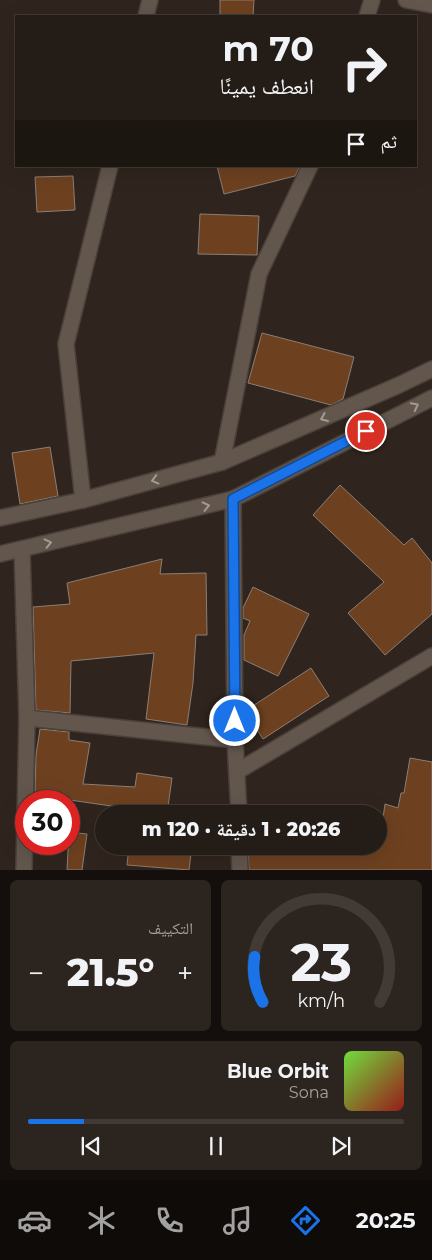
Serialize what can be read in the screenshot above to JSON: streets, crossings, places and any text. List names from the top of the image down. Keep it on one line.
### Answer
{"page":{"turn":["70 m","انعطف يمينًا"],"then":"ثم","limit":"30","trip":"20:26 · 1 دقيقة · 120 m","tile":"التكييف","heat":["−","21.5°","+"],"song":["Blue Orbit","Sona"],"tabs":"20:25","gauge":["23","km/h"]}}
